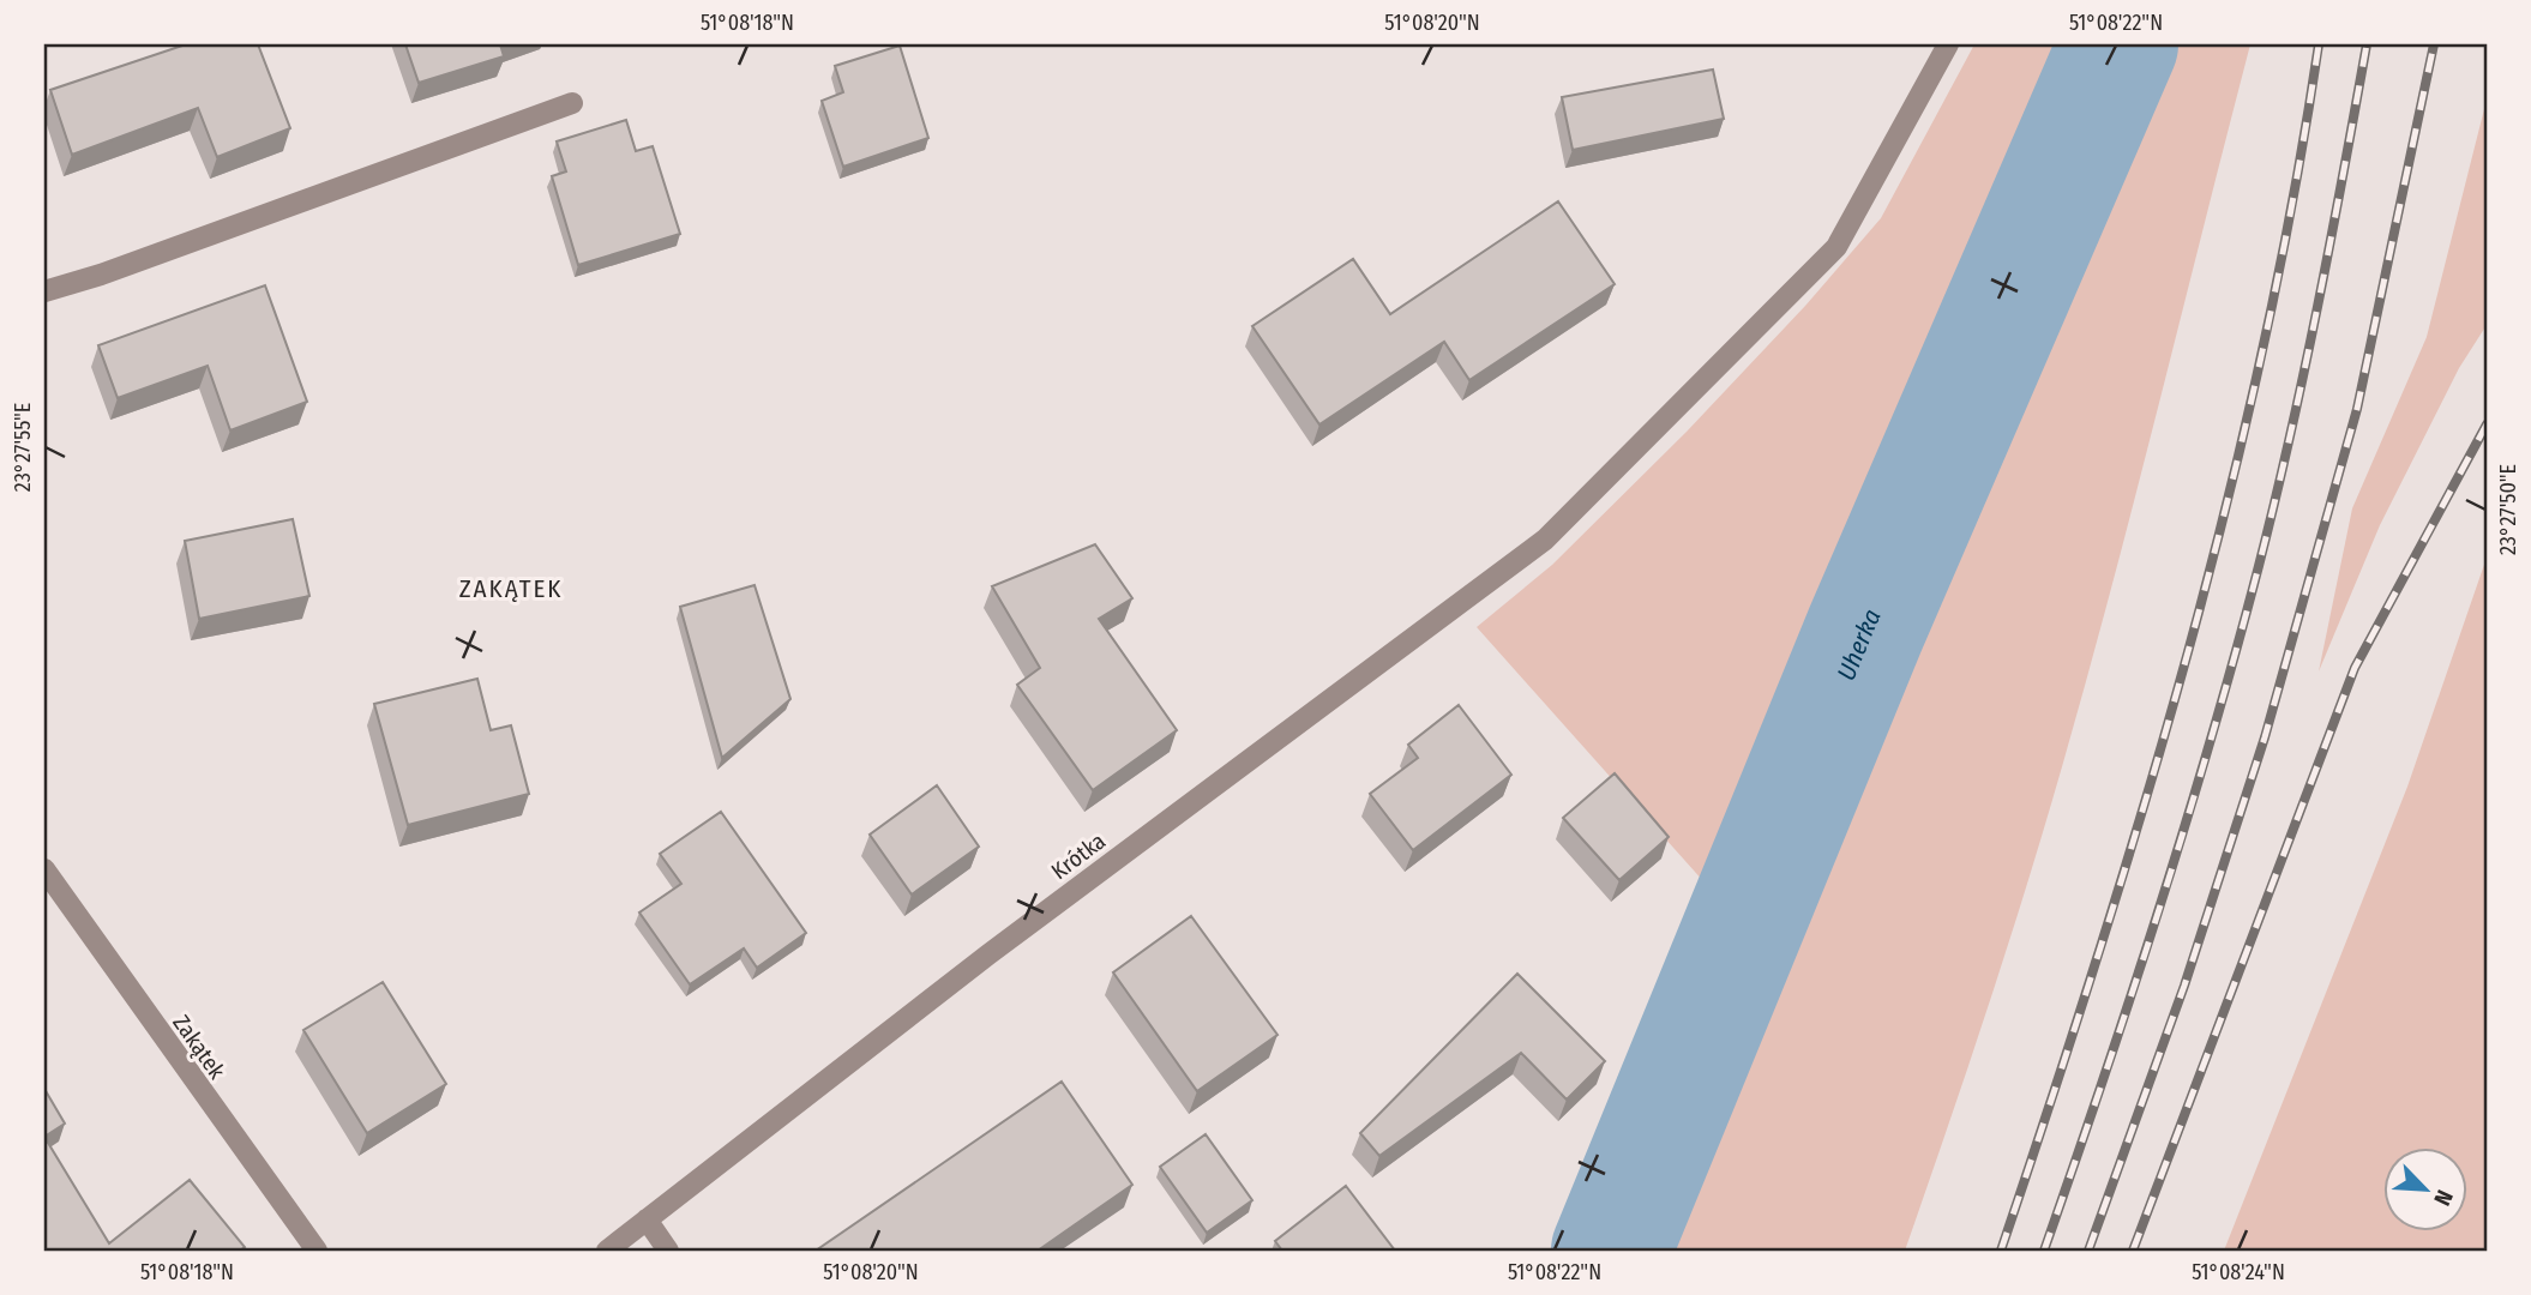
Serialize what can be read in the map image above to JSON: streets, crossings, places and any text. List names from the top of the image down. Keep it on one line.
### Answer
{"streets":{"street":["Krótka","Zakątek"]},"districts":["ZAKĄTEK"],"water":["Uherka"],"north":"bottom right","coordinates":["51°08'18\"N","51°08'20\"N","51°08'22\"N","23°27'55\"E","23°27'50\"E","51°08'24\"N"]}
